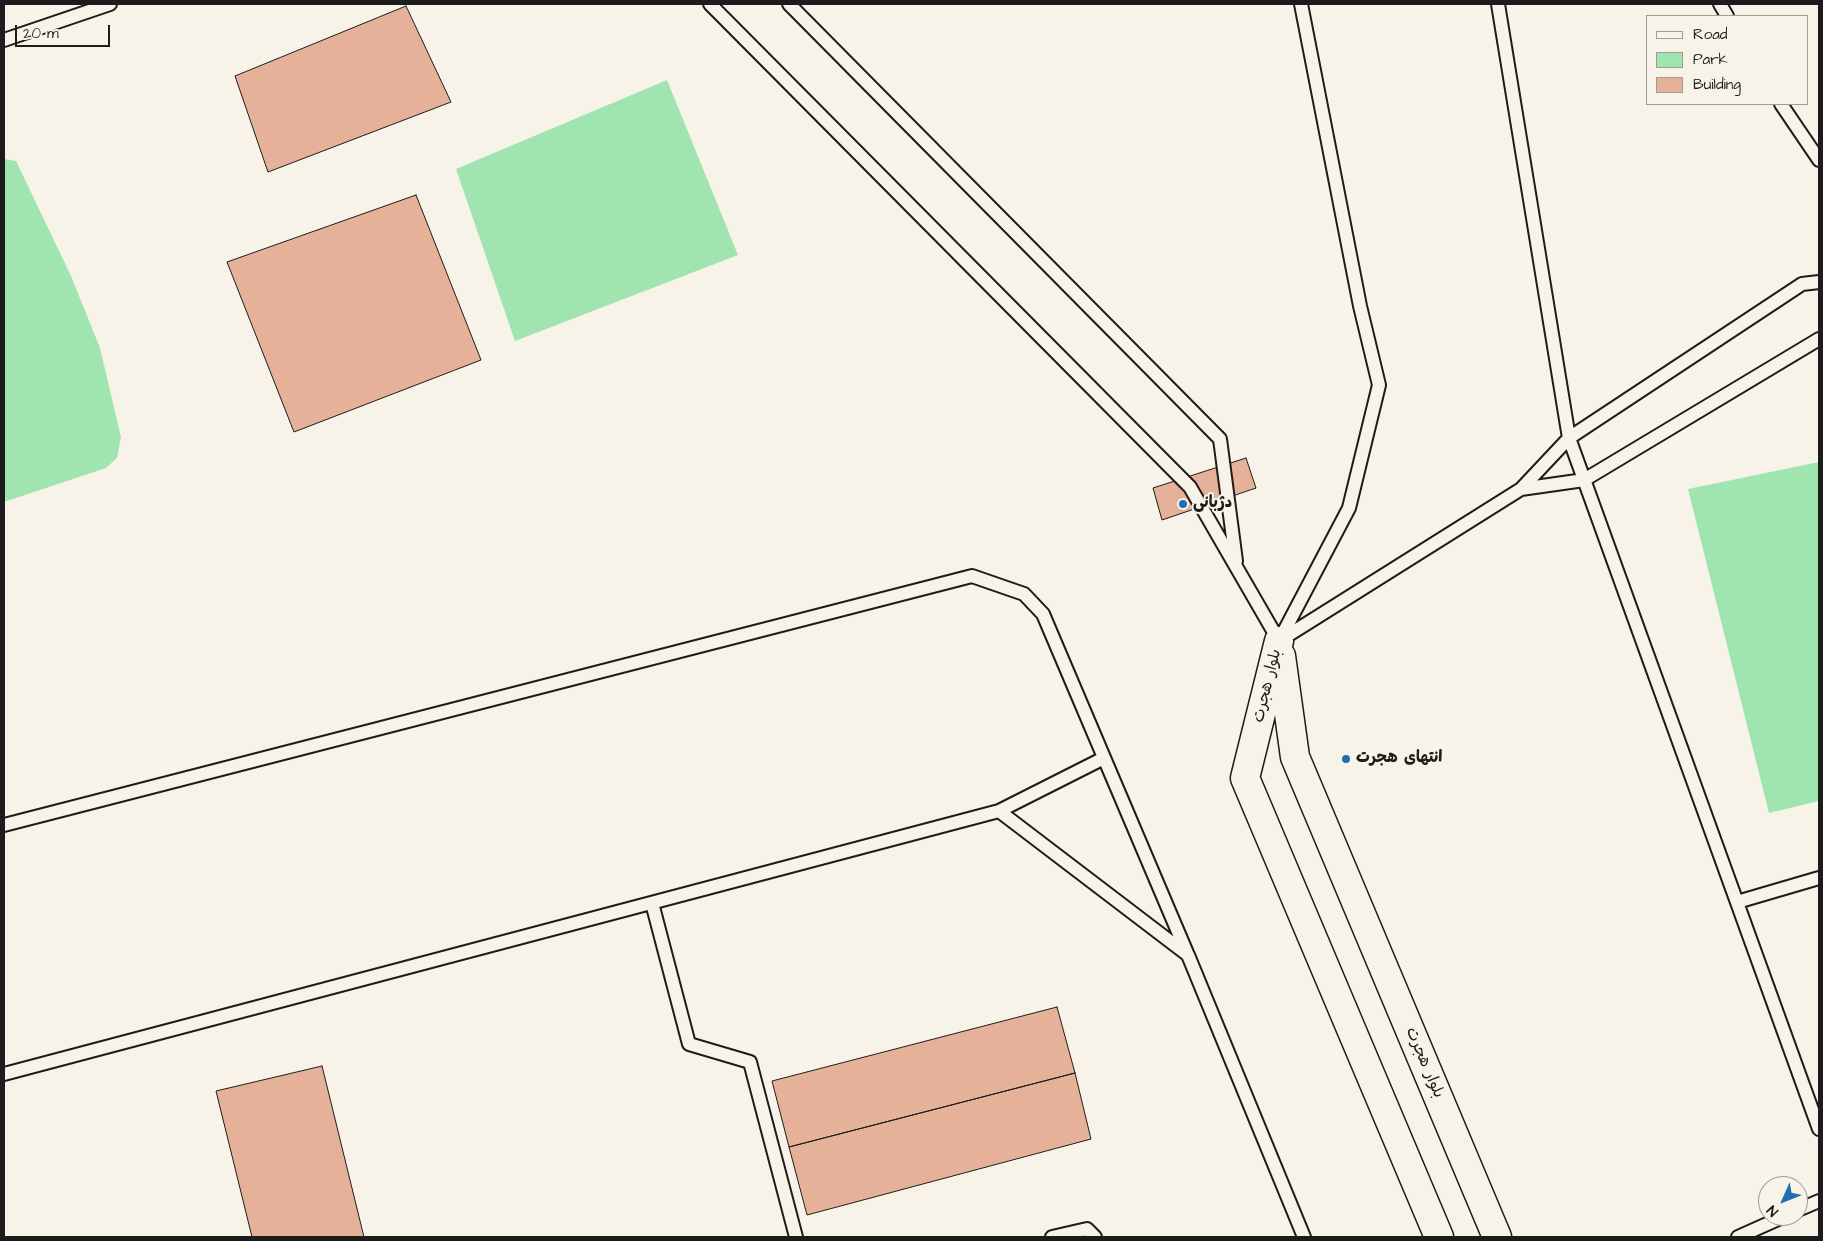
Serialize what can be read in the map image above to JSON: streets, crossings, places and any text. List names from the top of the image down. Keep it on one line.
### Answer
{"streets":{"main road":["بلوار هجرت"]},"places":["دژبانی","انتهای هجرت"],"legend":["Road","Park","Building"],"scale_bar":"20 m","north":"bottom left"}
